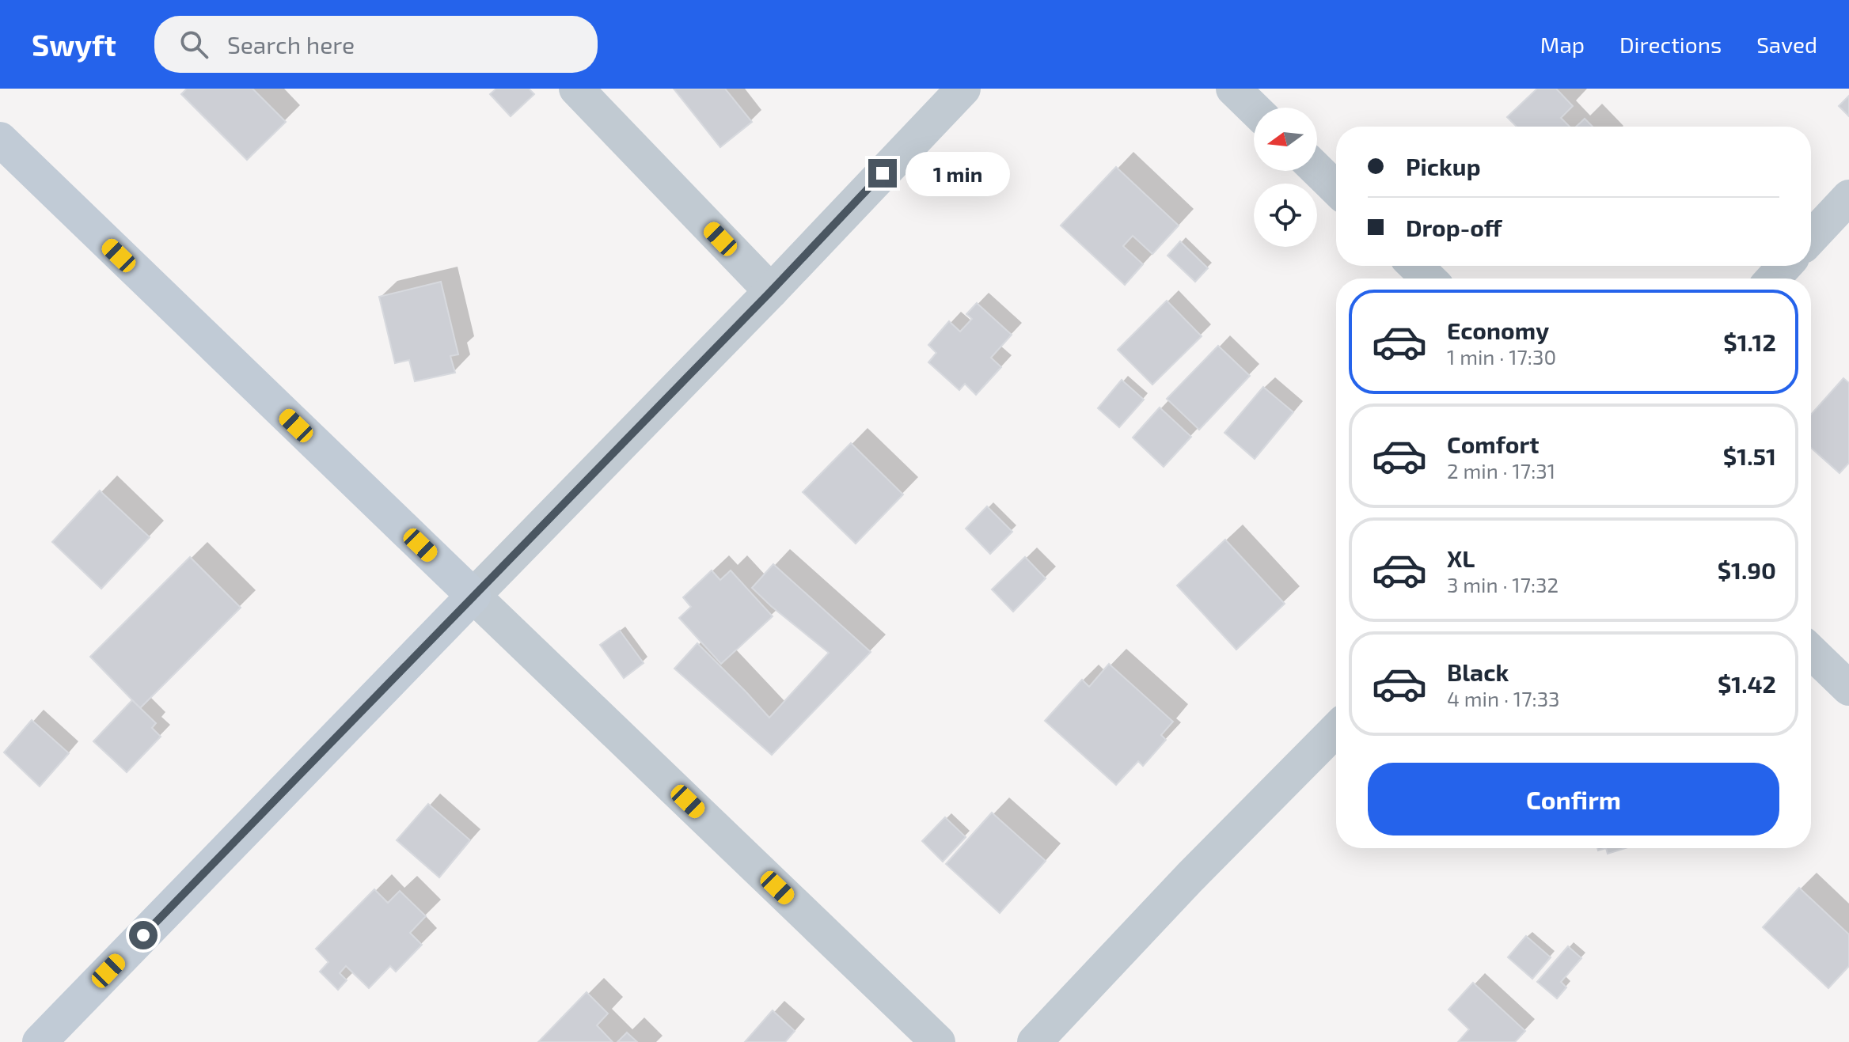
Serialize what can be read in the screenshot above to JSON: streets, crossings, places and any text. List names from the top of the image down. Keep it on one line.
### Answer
{"north":"left","page":{"header":"Swyft","search":"Search here","nav":["Map","Directions","Saved"],"banner":["Pickup","Drop-off"],"bubble":"1 min","list":[{"name":"Economy","note":"1 min · 17:30","value":"$1.12"},{"name":"Comfort","note":"2 min · 17:31","value":"$1.51"},{"name":"XL","note":"3 min · 17:32","value":"$1.90"},{"name":"Black","note":"4 min · 17:33","value":"$1.42"}],"buttons":"Confirm"}}
